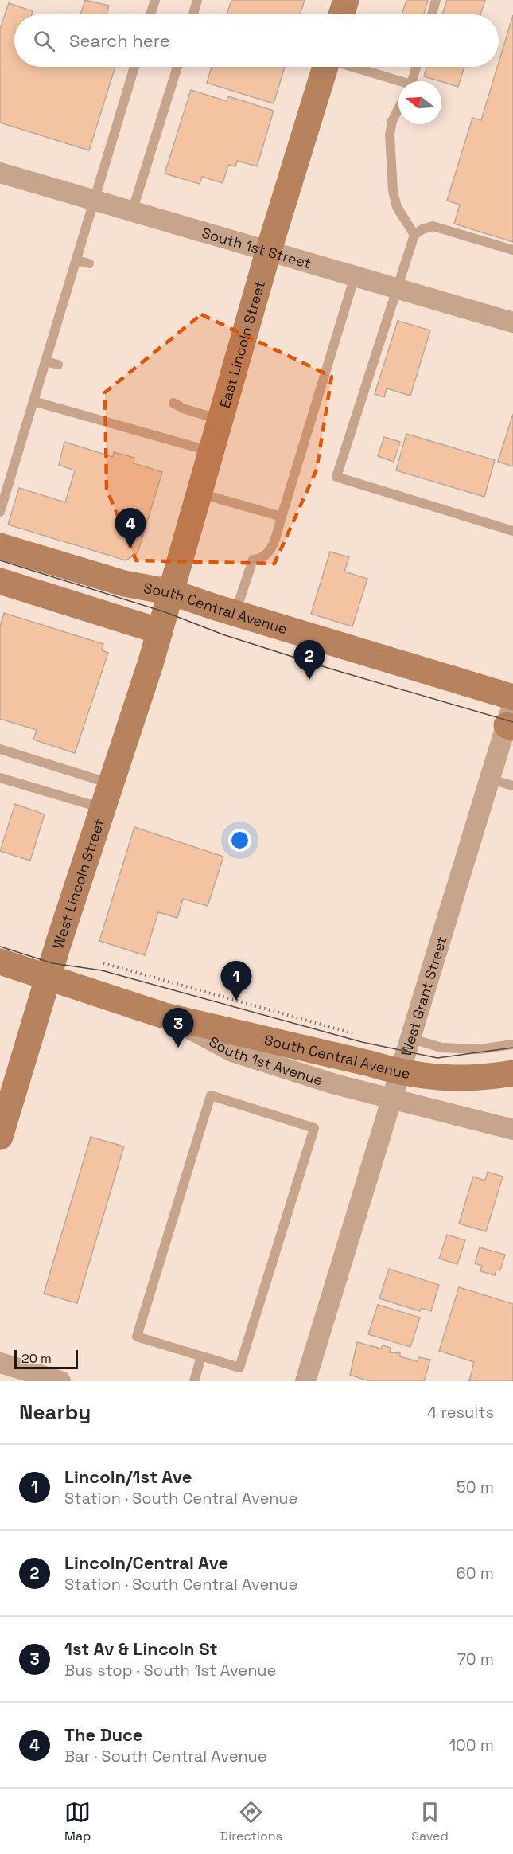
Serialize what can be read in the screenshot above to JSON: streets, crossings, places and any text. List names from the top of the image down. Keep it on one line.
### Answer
{"streets":{"main road":["East Lincoln Street","South Central Avenue","West Lincoln Street","South 1st Avenue"],"street":["South 1st Street","West Grant Street"]},"crossings":[["South 1st Street","East Lincoln Street"],["East Lincoln Street","South Central Avenue"],["East Lincoln Street","West Lincoln Street"],["South Central Avenue","West Grant Street"],["South Central Avenue","South 1st Avenue"],["West Lincoln Street","South 1st Avenue"],["West Grant Street","South 1st Avenue"]],"scale_bar":"20 m","north":"left","page":{"search":"Search here","pins":["4","2","1","3"],"scale":"20 m","heading":["Nearby","4 results"],"list":[{"mark":"1","name":"Lincoln/1st Ave","note":"Station · South Central Avenue","value":"50 m"},{"mark":"2","name":"Lincoln/Central Ave","note":"Station · South Central Avenue","value":"60 m"},{"mark":"3","name":"1st Av & Lincoln St","note":"Bus stop · South 1st Avenue","value":"70 m"},{"mark":"4","name":"The Duce","note":"Bar · South Central Avenue","value":"100 m"}],"nav":["Map","Directions","Saved"]}}
